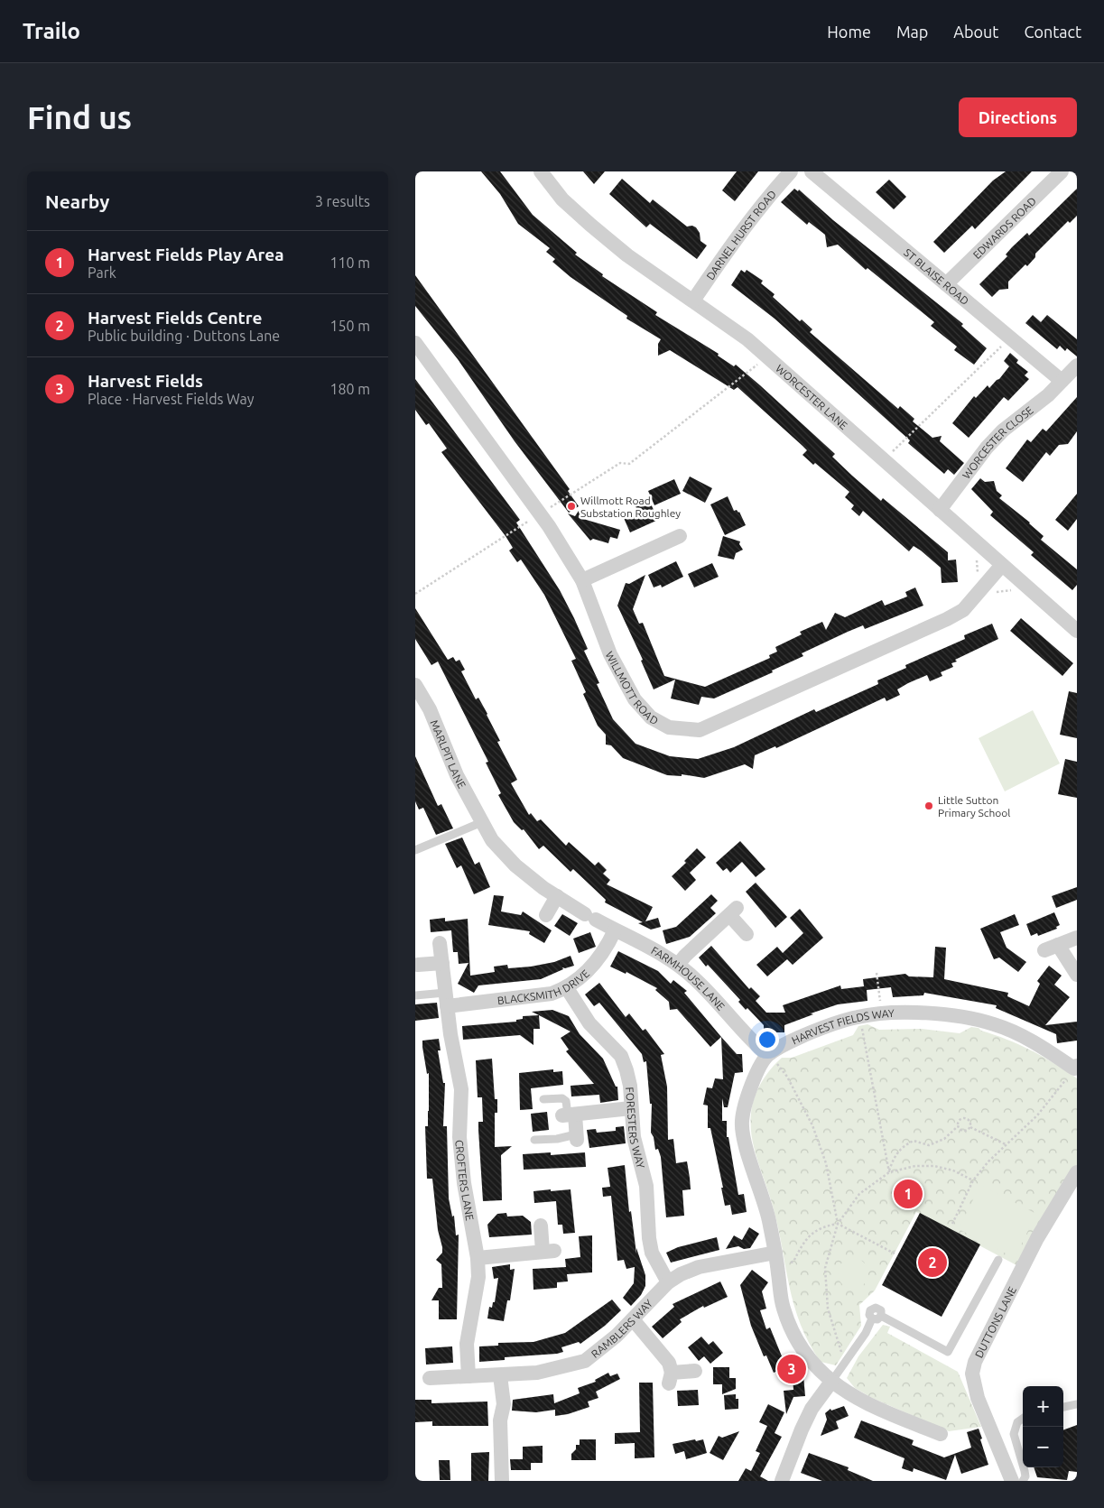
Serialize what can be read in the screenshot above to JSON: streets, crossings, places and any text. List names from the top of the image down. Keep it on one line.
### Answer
{"streets":{"street":["EDWARDS ROAD","DARNEL HURST ROAD","ST BLAISE ROAD","WORCESTER LANE","WORCESTER CLOSE","WILLMOTT ROAD","MARLPIT LANE","FARMHOUSE LANE","BLACKSMITH DRIVE","HARVEST FIELDS WAY","FORESTERS WAY","CROFTERS LANE","DUTTONS LANE","RAMBLERS WAY"]},"crossings":[["EDWARDS ROAD","ST BLAISE ROAD"],["DARNEL HURST ROAD","WORCESTER LANE"],["ST BLAISE ROAD","WORCESTER CLOSE"],["WORCESTER LANE","WORCESTER CLOSE"],["WORCESTER LANE","WILLMOTT ROAD"],["MARLPIT LANE","FARMHOUSE LANE"],["FARMHOUSE LANE","BLACKSMITH DRIVE"],["FARMHOUSE LANE","HARVEST FIELDS WAY"],["BLACKSMITH DRIVE","FORESTERS WAY"],["BLACKSMITH DRIVE","CROFTERS LANE"],["FORESTERS WAY","RAMBLERS WAY"],["CROFTERS LANE","RAMBLERS WAY"]],"places":["Willmott Road Substation Roughley","Little Sutton Primary School"],"page":{"header":"Trailo","nav":["Home","Map","About","Contact"],"buttons":"Directions","title":"Find us","heading":["Nearby","3 results"],"list":[{"mark":"1","name":"Harvest Fields Play Area","note":"Park","value":"110 m"},{"mark":"2","name":"Harvest Fields Centre","note":"Public building · Duttons Lane","value":"150 m"},{"mark":"3","name":"Harvest Fields","note":"Place · Harvest Fields Way","value":"180 m"}],"pins":["1","2","3"],"map_buttons":["+","−"]}}
